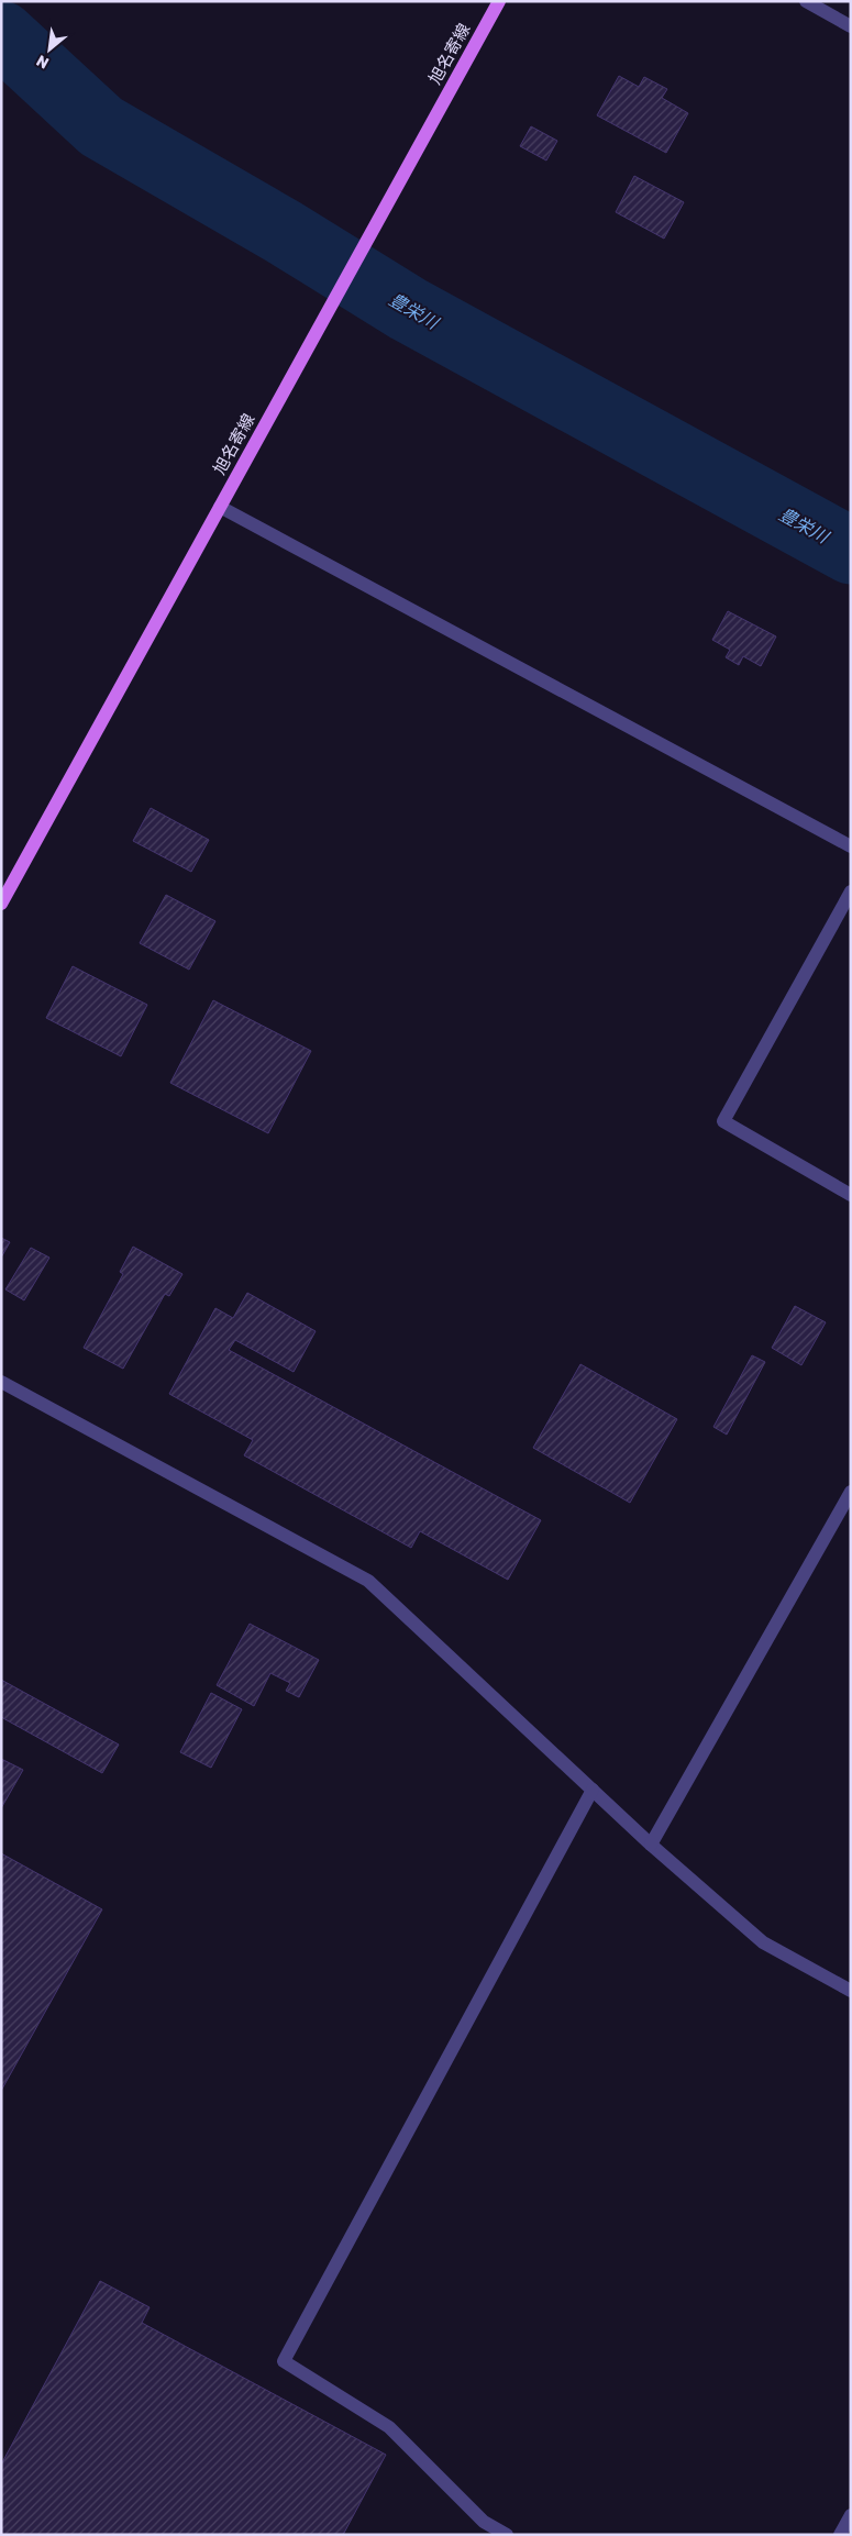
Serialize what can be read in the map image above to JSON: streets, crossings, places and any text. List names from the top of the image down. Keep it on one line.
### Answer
{"streets":{"main road":["旭名寄線"]},"water":["豊栄川"],"north":"bottom left"}
